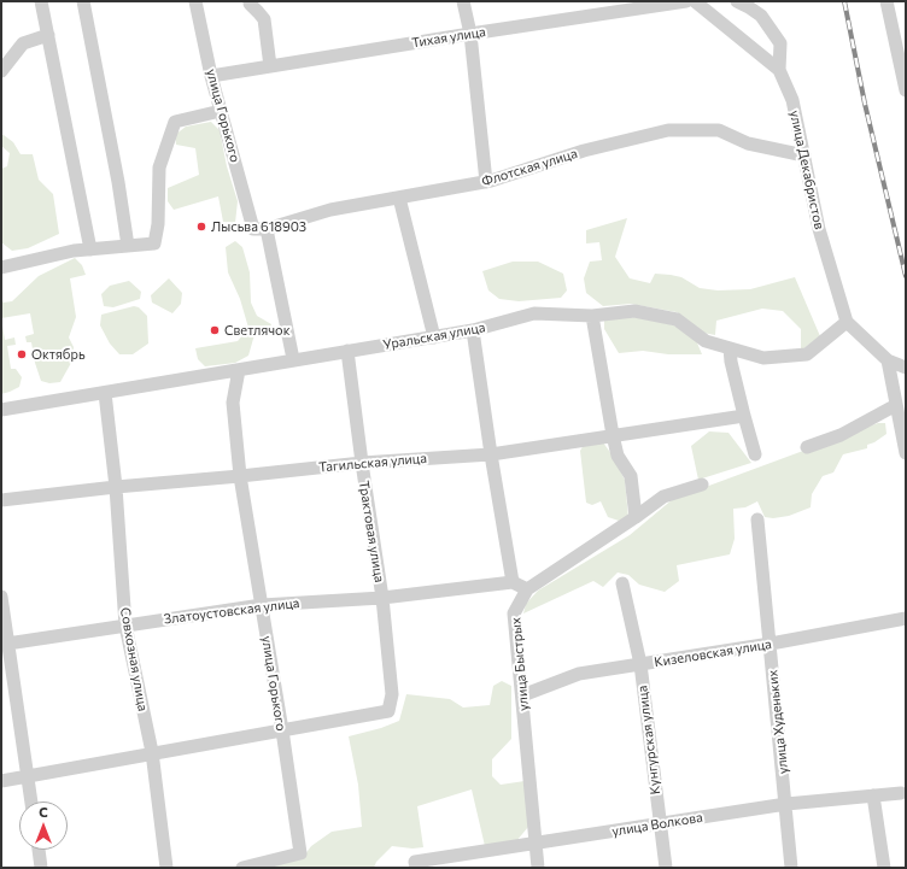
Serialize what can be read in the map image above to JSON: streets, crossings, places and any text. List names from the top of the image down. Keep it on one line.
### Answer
{"streets":{"street":["Тихая улица","улица Горького","Флотская улица","улица Декабристов","Уральская улица","Тагильская улица","Трактовая улица","Златоустовская улица","Кизеловская улица","Совхозная улица","улица Быстрых","улица Худеньких","Кунгурская улица","улица Волкова"]},"crossings":[["Тихая улица","улица Горького"],["улица Горького","Флотская улица"],["улица Горького","Уральская улица"],["улица Горького","Тагильская улица"],["улица Горького","Трактовая улица"],["улица Горького","Златоустовская улица"],["Флотская улица","улица Декабристов"],["улица Декабристов","Уральская улица"],["Уральская улица","Трактовая улица"],["Уральская улица","Совхозная улица"],["Тагильская улица","Трактовая улица"],["Тагильская улица","Совхозная улица"],["Трактовая улица","Златоустовская улица"],["Златоустовская улица","Совхозная улица"],["Кизеловская улица","улица Быстрых"],["Кизеловская улица","улица Худеньких"],["Кизеловская улица","Кунгурская улица"],["улица Быстрых","улица Волкова"],["улица Худеньких","улица Волкова"],["Кунгурская улица","улица Волкова"]],"places":["Лысьва 618903","Светлячок","Октябрь"],"north":"top"}
